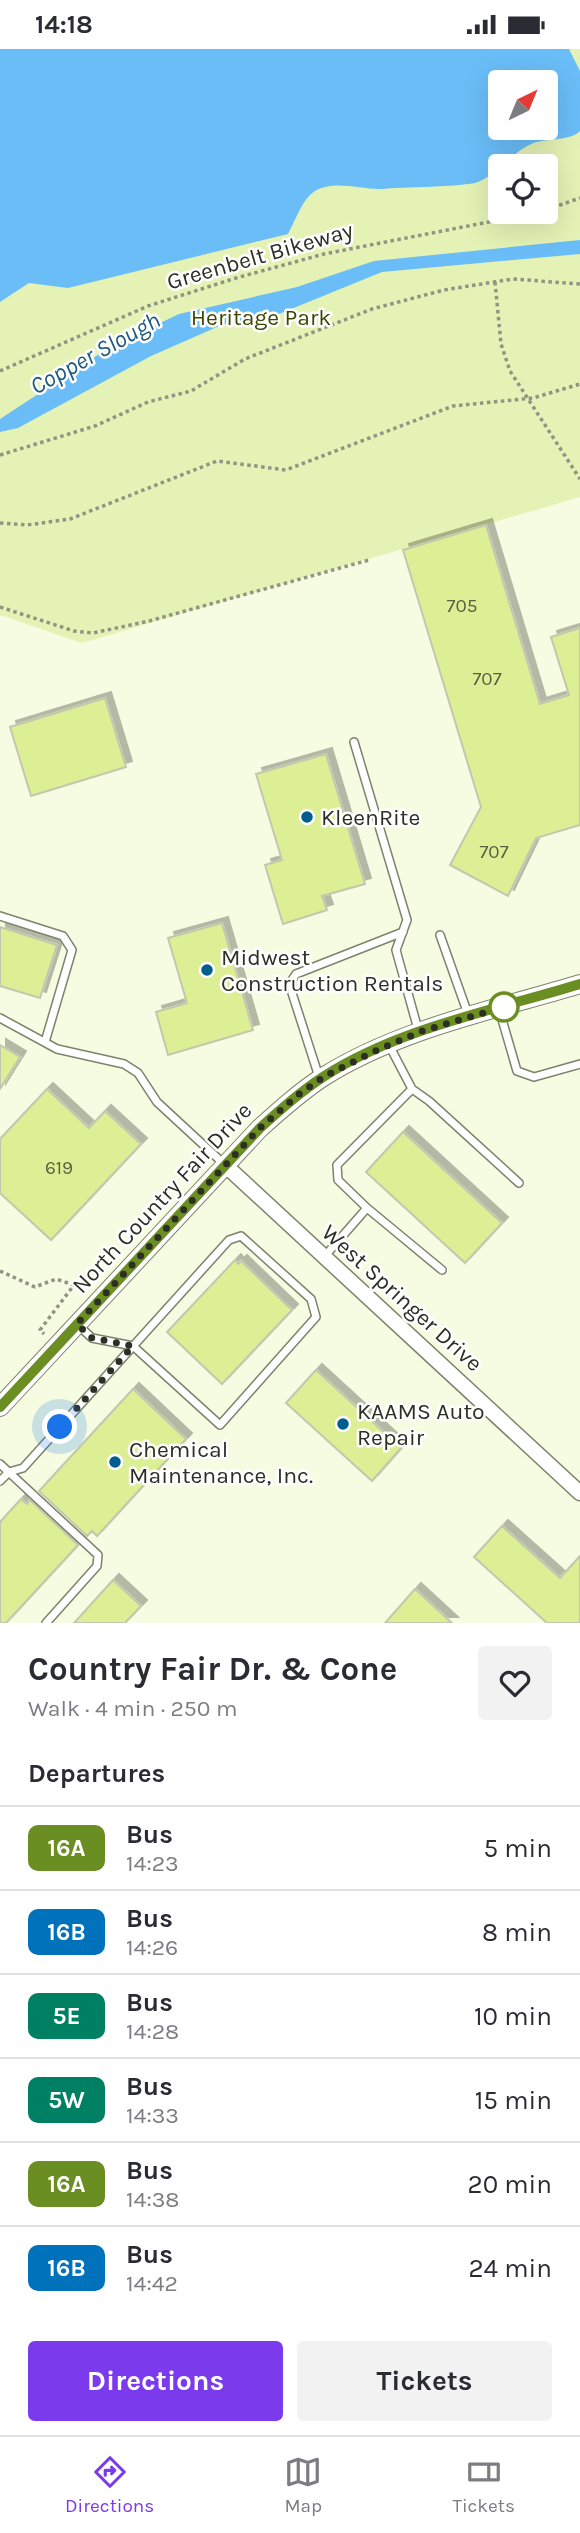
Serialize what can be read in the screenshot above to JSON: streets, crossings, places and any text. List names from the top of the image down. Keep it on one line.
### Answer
{"streets":{"street":["North Country Fair Drive","West Springer Drive"],"path":["Greenbelt Bikeway"]},"crossings":[["North Country Fair Drive","West Springer Drive"]],"water":["Copper Slough"],"parks":["Heritage Park"],"places":["KleenRite","Midwest Construction Rentals","KAAMS Auto Repair","Chemical Maintenance, Inc."],"lines":["bus line 16A"],"house_numbers":["705","707","707","619"],"north":"top right","page":{"status":"14:18","heading":[["Country Fair Dr. & Cone","Walk · 4 min · 250 m"],"Departures"],"list":[{"mark":"16A","name":"Bus","note":"14:23","value":"5 min"},{"mark":"16B","name":"Bus","note":"14:26","value":"8 min"},{"mark":"5E","name":"Bus","note":"14:28","value":"10 min"},{"mark":"5W","name":"Bus","note":"14:33","value":"15 min"},{"mark":"16A","name":"Bus","note":"14:38","value":"20 min"},{"mark":"16B","name":"Bus","note":"14:42","value":"24 min"}],"buttons":["Directions","Tickets"],"tabs":["Directions","Map","Tickets"]}}
